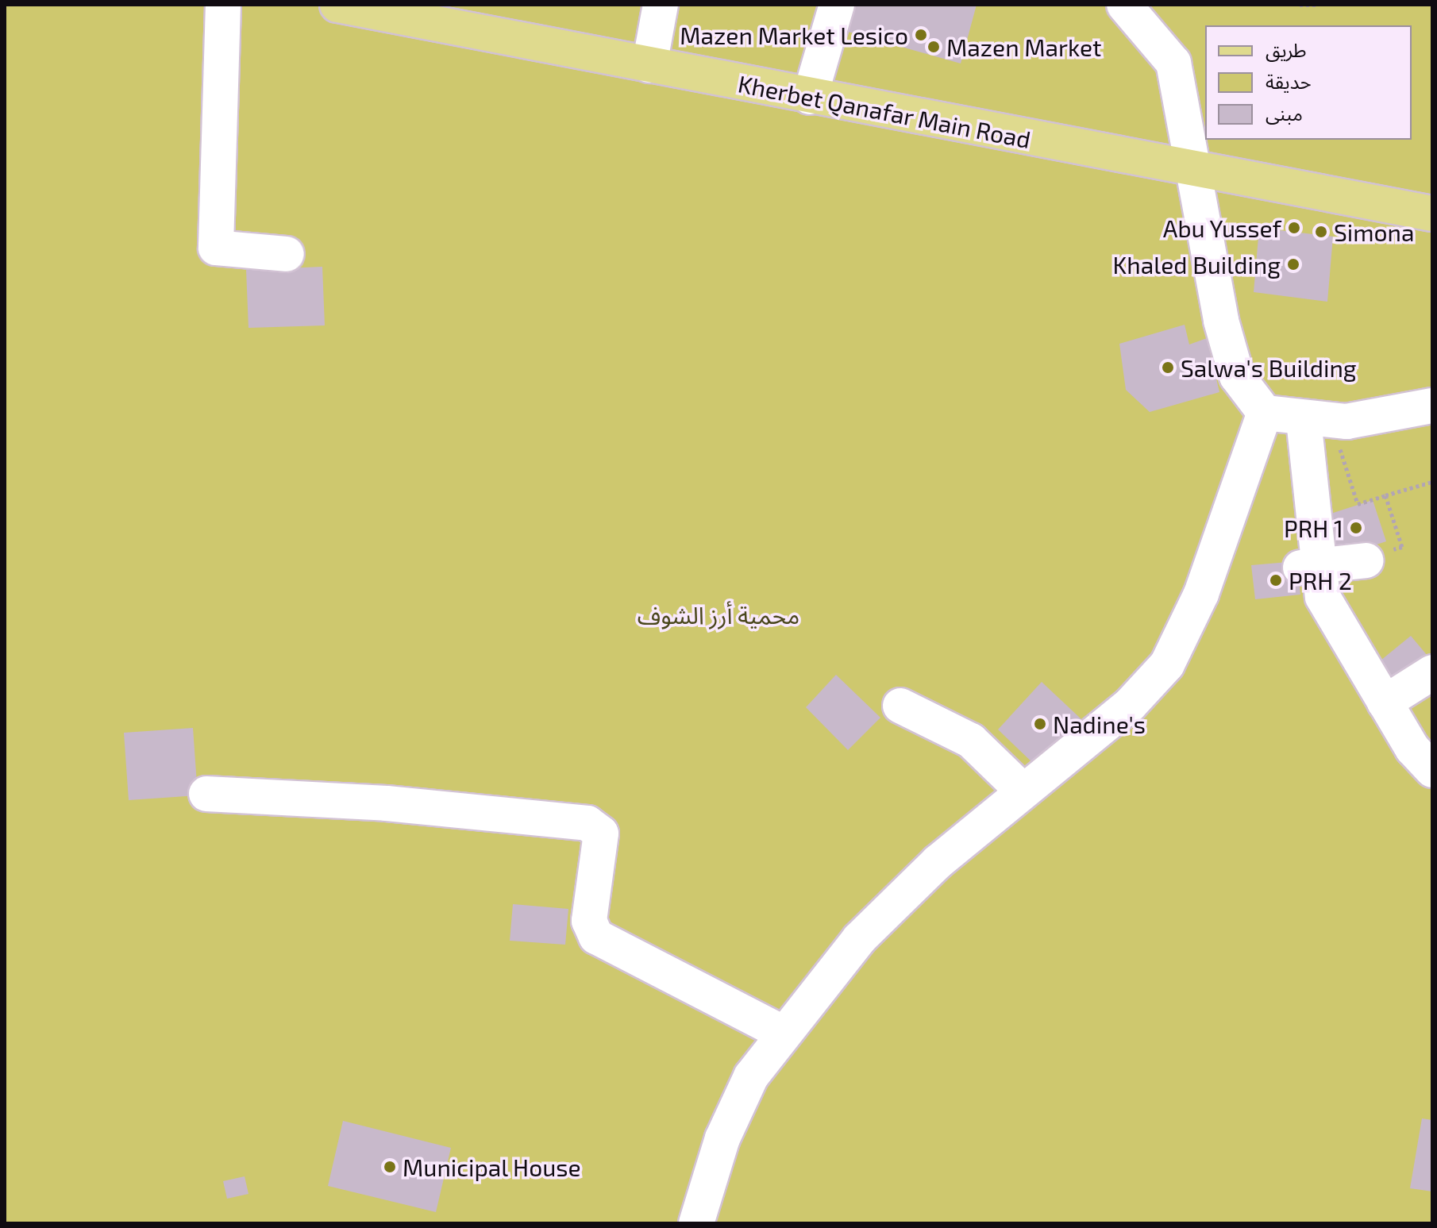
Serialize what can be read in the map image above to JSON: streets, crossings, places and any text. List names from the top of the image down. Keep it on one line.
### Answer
{"streets":{"main road":["Kherbet Qanafar Main Road"]},"parks":["محمية أرز الشوف"],"places":["Mazen Market Lesico","Mazen Market","Abu Yussef","Simona","Khaled Building","Salwa's Building","PRH 1","PRH 2","Nadine's","Municipal House"],"legend":["طريق","حديقة","مبنى"]}
